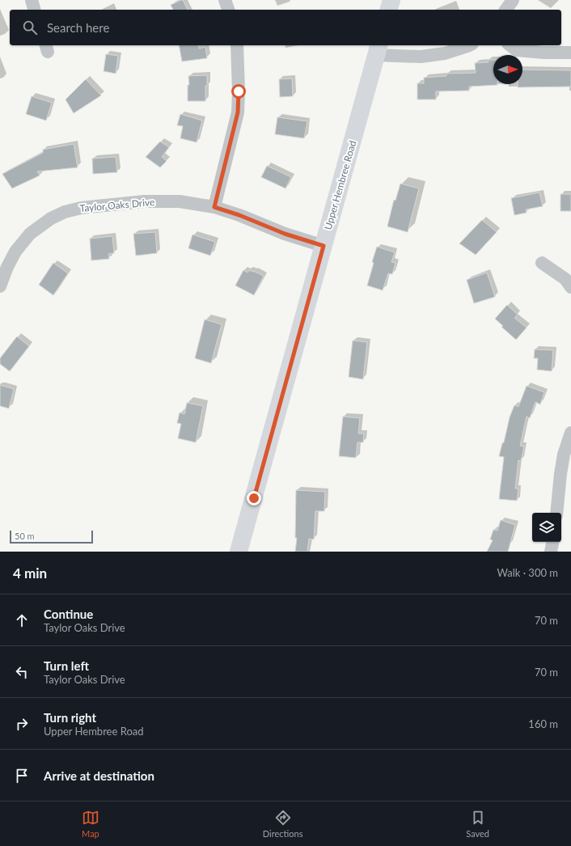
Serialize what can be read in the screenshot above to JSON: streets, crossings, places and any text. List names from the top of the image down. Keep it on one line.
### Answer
{"streets":{"street":["Upper Hembree Road","Taylor Oaks Drive"]},"crossings":[["Upper Hembree Road","Taylor Oaks Drive"]],"scale_bar":"50 m","north":"right","page":{"search":"Search here","scale":"50 m","heading":["4 min","Walk · 300 m"],"list":[["Continue","Taylor Oaks Drive","70 m"],["Turn left","Taylor Oaks Drive","70 m"],["Turn right","Upper Hembree Road","160 m"],"Arrive at destination"],"nav":["Map","Directions","Saved"]}}
